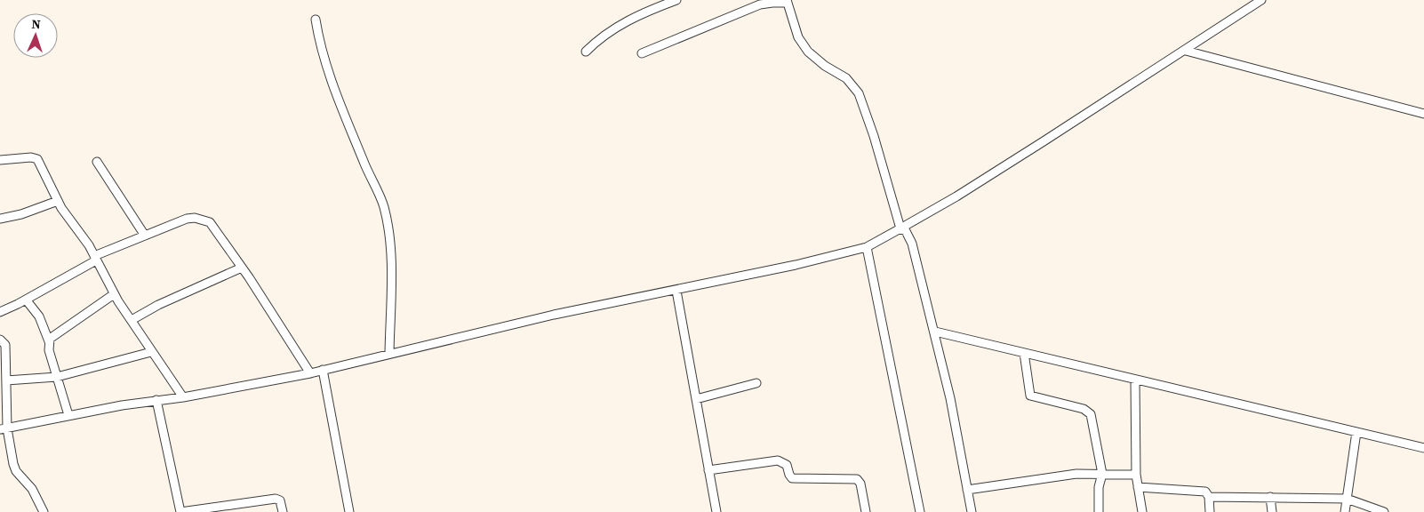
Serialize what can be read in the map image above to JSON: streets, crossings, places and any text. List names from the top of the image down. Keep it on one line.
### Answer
{"north":"top"}
